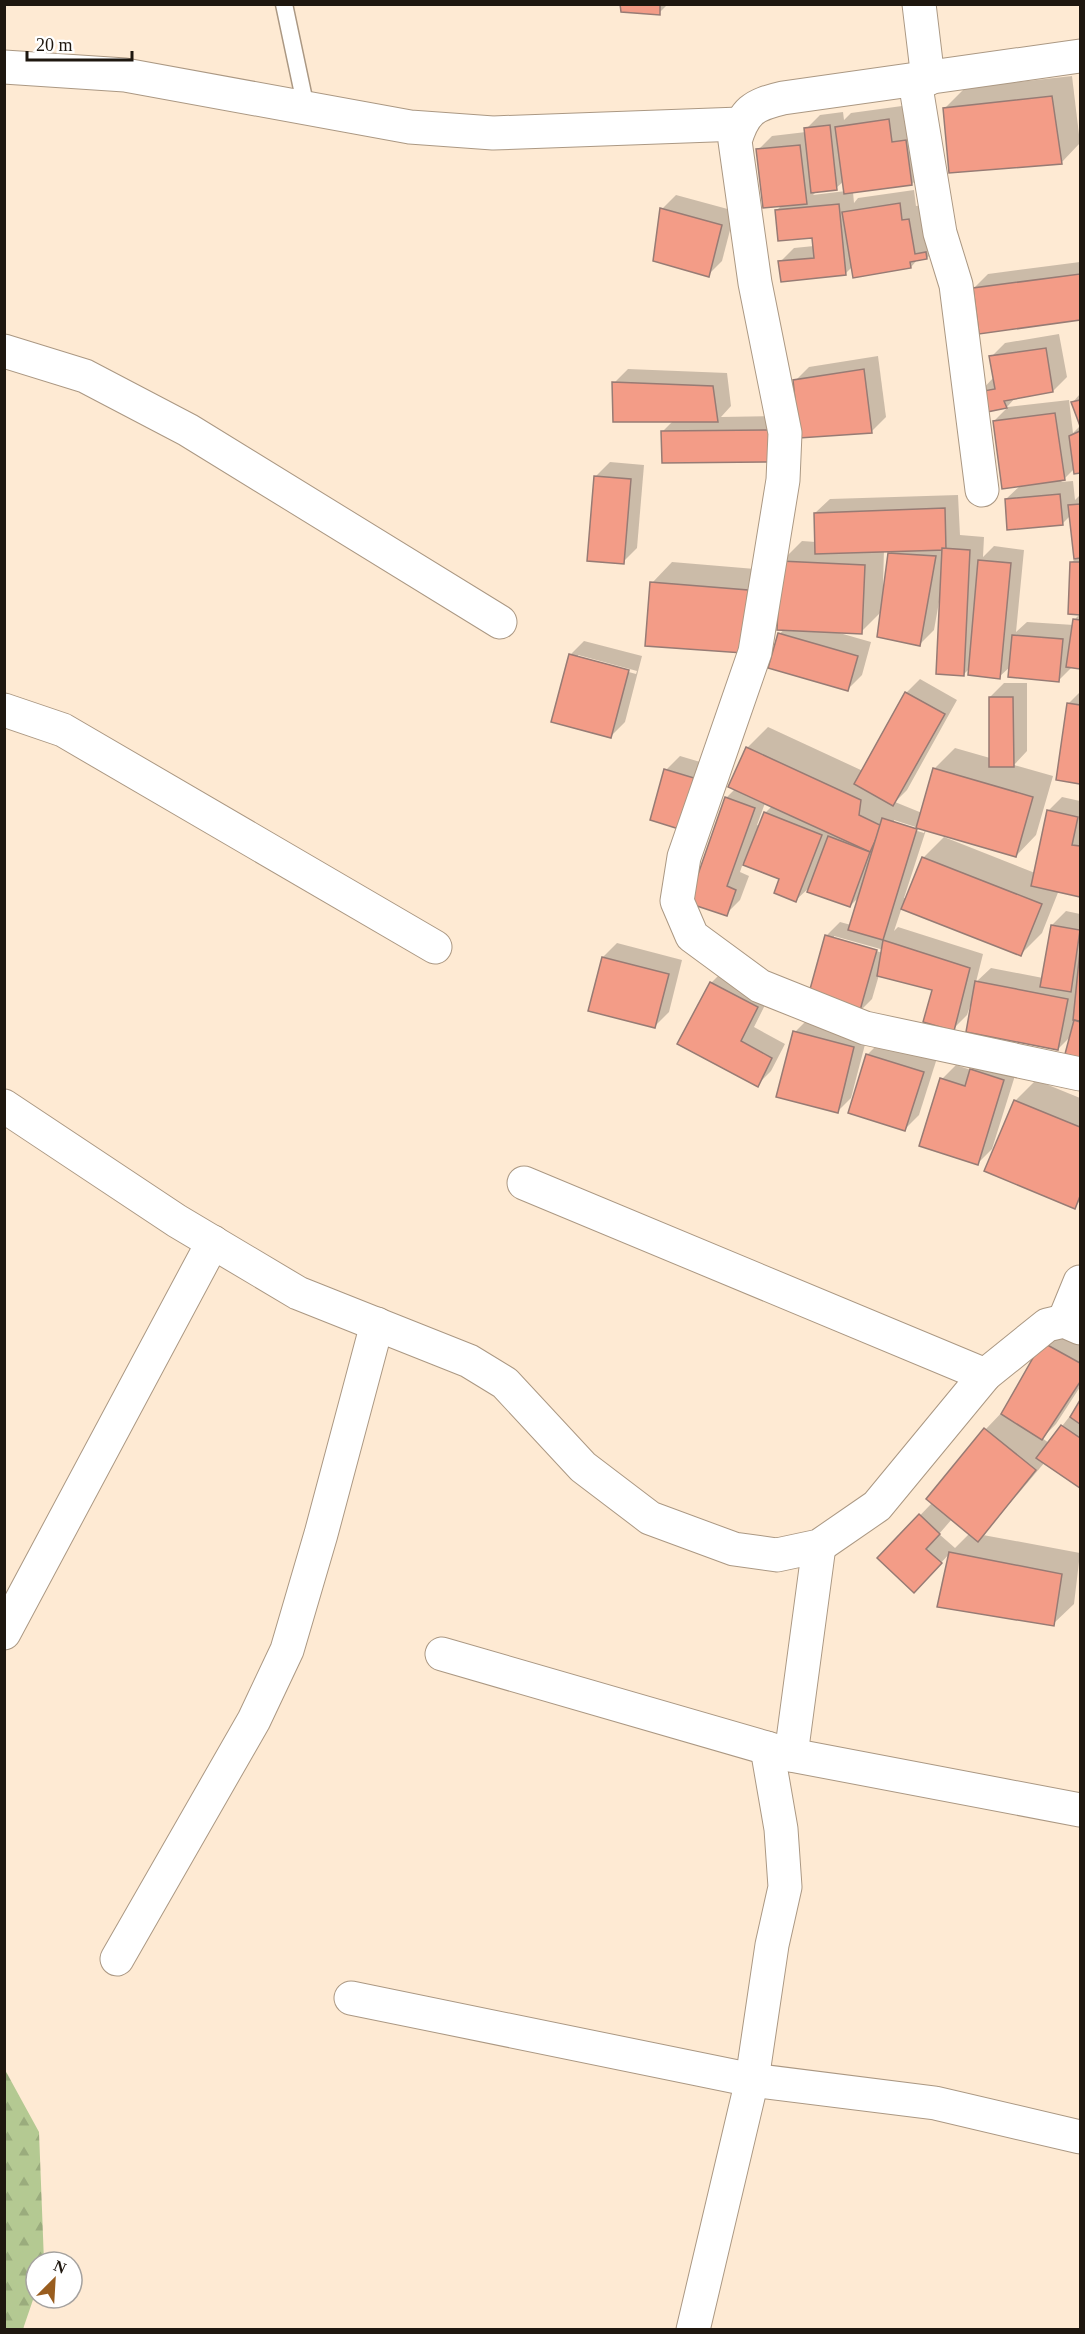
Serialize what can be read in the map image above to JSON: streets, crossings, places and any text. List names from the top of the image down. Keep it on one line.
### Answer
{"scale_bar":"20 m","north":"top right"}
